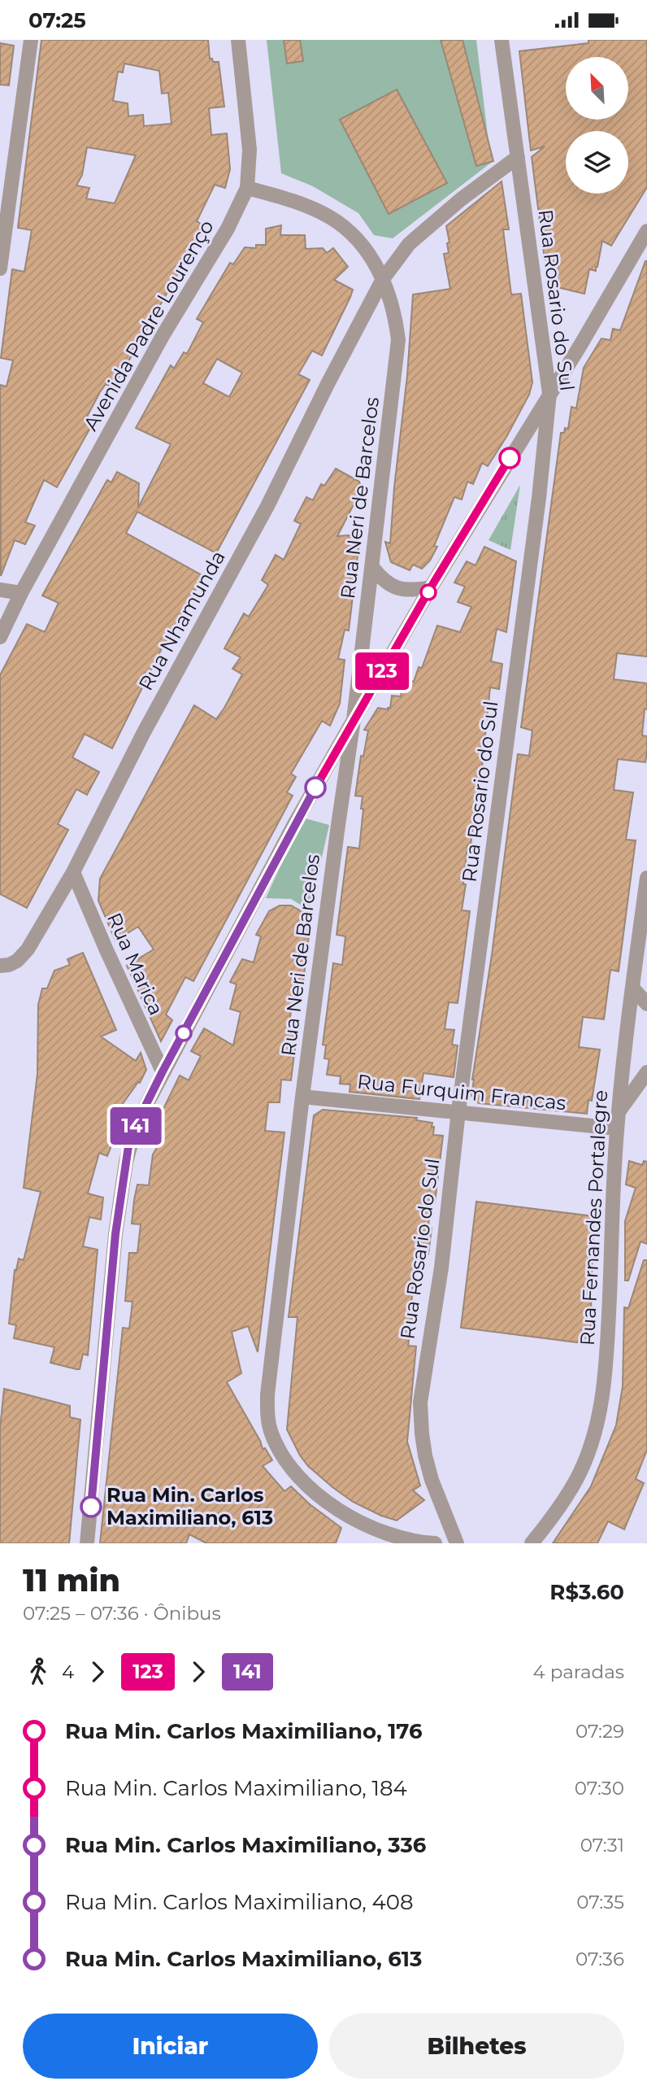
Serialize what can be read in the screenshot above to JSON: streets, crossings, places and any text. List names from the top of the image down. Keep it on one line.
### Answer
{"streets":{"street":["Rua Rosario do Sul","Avenida Padre Lourenço","Rua Neri de Barcelos","Rua Nhamunda","Rua Marica","Rua Furquim Francas","Rua Fernandes Portalegre"]},"crossings":[["Rua Rosario do Sul","Rua Nhamunda"],["Rua Rosario do Sul","Rua Furquim Francas"],["Rua Neri de Barcelos","Rua Nhamunda"],["Rua Neri de Barcelos","Rua Furquim Francas"],["Rua Nhamunda","Rua Marica"],["Rua Furquim Francas","Rua Fernandes Portalegre"]],"places":["Rua Min. Carlos Maximiliano, 613"],"lines":["bus line 123","bus line 141"],"north":"top left","page":{"status":"07:25","on_map":["123","141"],"heading":["11 min","07:25 – 07:36 · Ônibus","R$3.60"],"legs":["4","123","141","4 paradas"],"list":[{"name":"Rua Min. Carlos Maximiliano, 176","value":"07:29"},{"name":"Rua Min. Carlos Maximiliano, 184","value":"07:30"},{"name":"Rua Min. Carlos Maximiliano, 336","value":"07:31"},{"name":"Rua Min. Carlos Maximiliano, 408","value":"07:35"},{"name":"Rua Min. Carlos Maximiliano, 613","value":"07:36"}],"buttons":["Iniciar","Bilhetes"]}}
